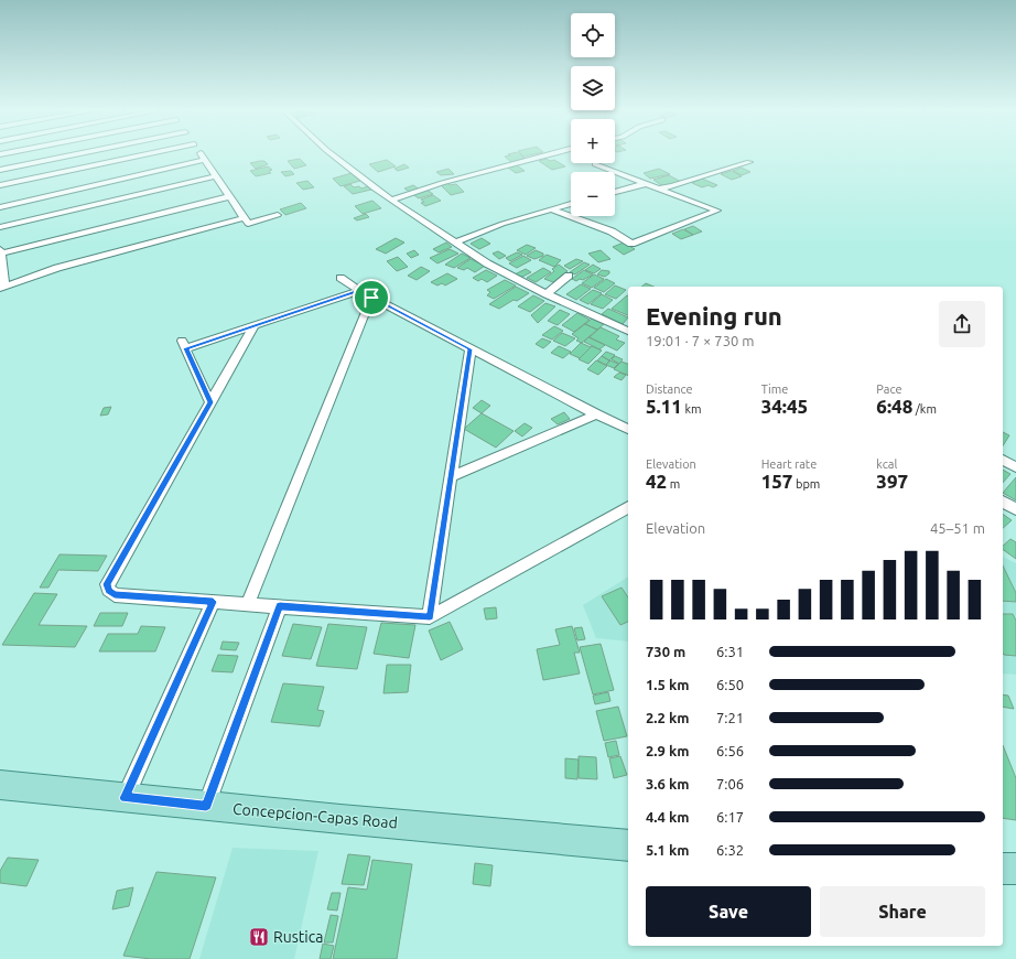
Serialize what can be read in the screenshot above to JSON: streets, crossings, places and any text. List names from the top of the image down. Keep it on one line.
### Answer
{"streets":{"main road":["Concepcion-Capas Road"]},"places":{"restaurant":["Rustica"]},"page":{"map_buttons":["+","−"],"heading":["Evening run","19:01 · 7 × 730 m"],"stats":[["Distance","5.11 km"],["Time","34:45"],["Pace","6:48 /km"],["Elevation","42 m"],["Heart rate","157 bpm"],["kcal","397"]],"chart":["Elevation","45–51 m"],"list":[{"name":"730 m","note":"6:31"},{"name":"1.5 km","note":"6:50"},{"name":"2.2 km","note":"7:21"},{"name":"2.9 km","note":"6:56"},{"name":"3.6 km","note":"7:06"},{"name":"4.4 km","note":"6:17"},{"name":"5.1 km","note":"6:32"}],"buttons":["Save","Share"]}}
